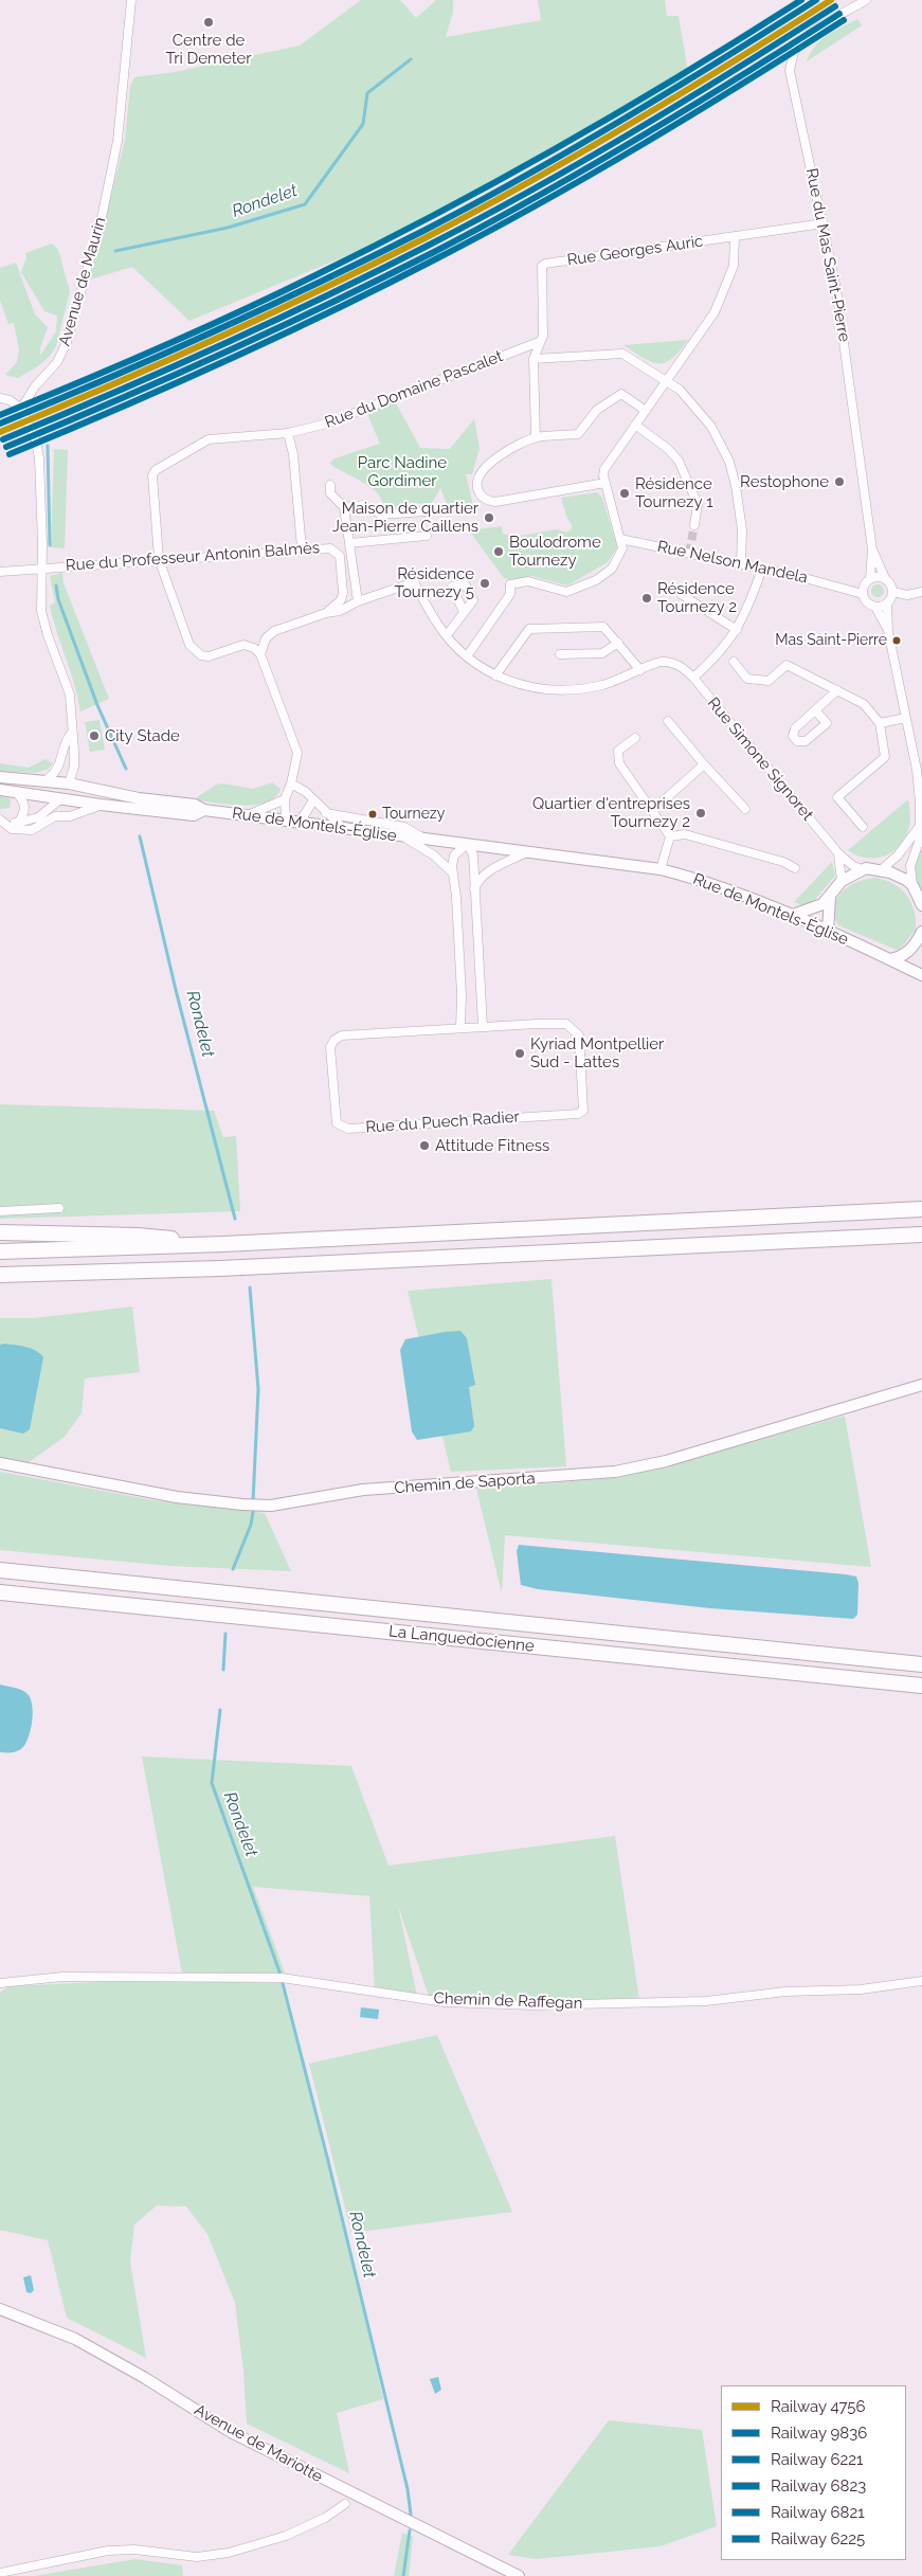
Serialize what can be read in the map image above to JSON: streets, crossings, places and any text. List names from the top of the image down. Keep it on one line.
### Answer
{"streets":{"highway":["La Languedocienne"],"main road":["Rue de Montels-Église","Chemin de Saporta","Avenue de Mariotte"],"street":["Rue Georges Auric","Rue du Mas Saint-Pierre","Avenue de Maurin","Rue du Domaine Pascalet","Rue du Professeur Antonin Balmès","Rue Nelson Mandela","Rue Simone Signoret","Rue du Puech Radier","Chemin de Raffegan"]},"crossings":[["Rue Georges Auric","Rue du Mas Saint-Pierre"],["Rue Georges Auric","Rue du Domaine Pascalet"],["Rue du Mas Saint-Pierre","Rue Nelson Mandela"],["Rue du Domaine Pascalet","Rue du Professeur Antonin Balmès"]],"water":["Rondelet"],"parks":["Parc Nadine Gordimer"],"places":["Centre de Tri Demeter","Restophone","Résidence Tournezy 1","Maison de quartier Jean-Pierre Caillens","Boulodrome Tournezy","Résidence Tournezy 5","Résidence Tournezy 2","Mas Saint-Pierre","City Stade","Quartier d'entreprises Tournezy 2","Tournezy","Kyriad Montpellier Sud - Lattes","Attitude Fitness"],"lines":["rail line 4756","rail line 6221","rail line 6821","rail line 9836","rail line 6823","rail line 6225"],"legend":["Railway 4756","Railway 9836","Railway 6221","Railway 6823","Railway 6821","Railway 6225"]}
